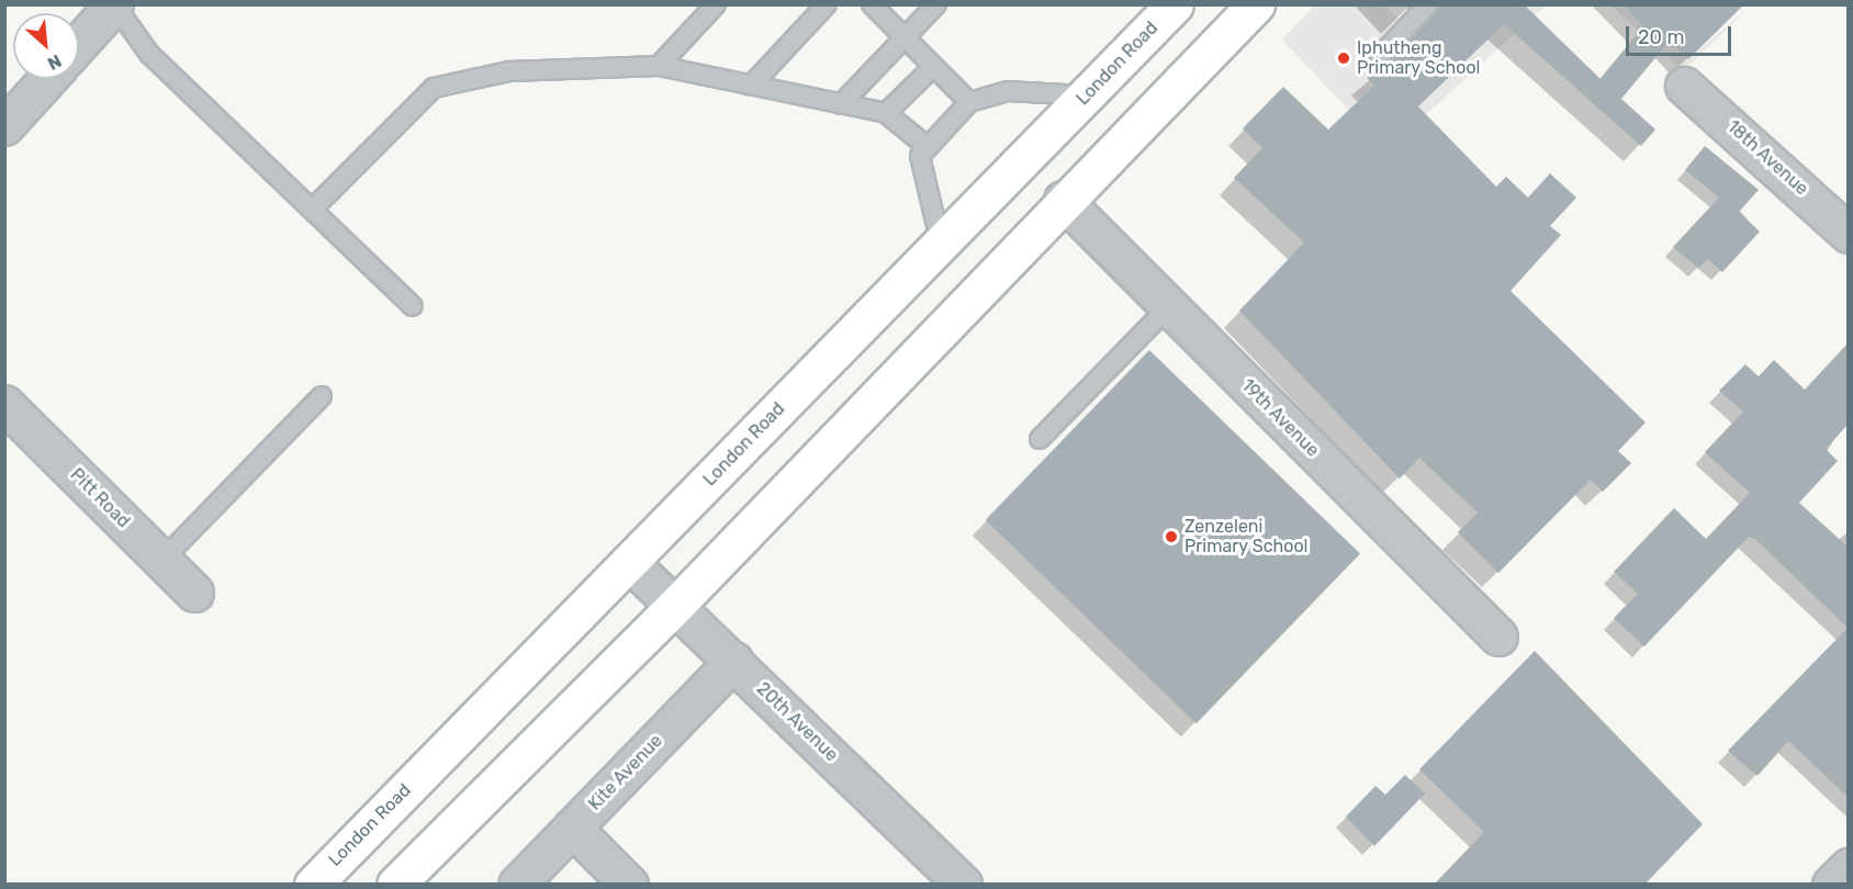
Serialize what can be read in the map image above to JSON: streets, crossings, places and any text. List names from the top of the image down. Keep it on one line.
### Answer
{"streets":{"main road":["London Road"],"street":["18th Avenue","19th Avenue","Pitt Road","20th Avenue","Kite Avenue"]},"crossings":[["London Road","20th Avenue"],["20th Avenue","Kite Avenue"]],"places":["Iphutheng Primary School","Zenzeleni Primary School"],"scale_bar":"20 m","north":"bottom right"}
